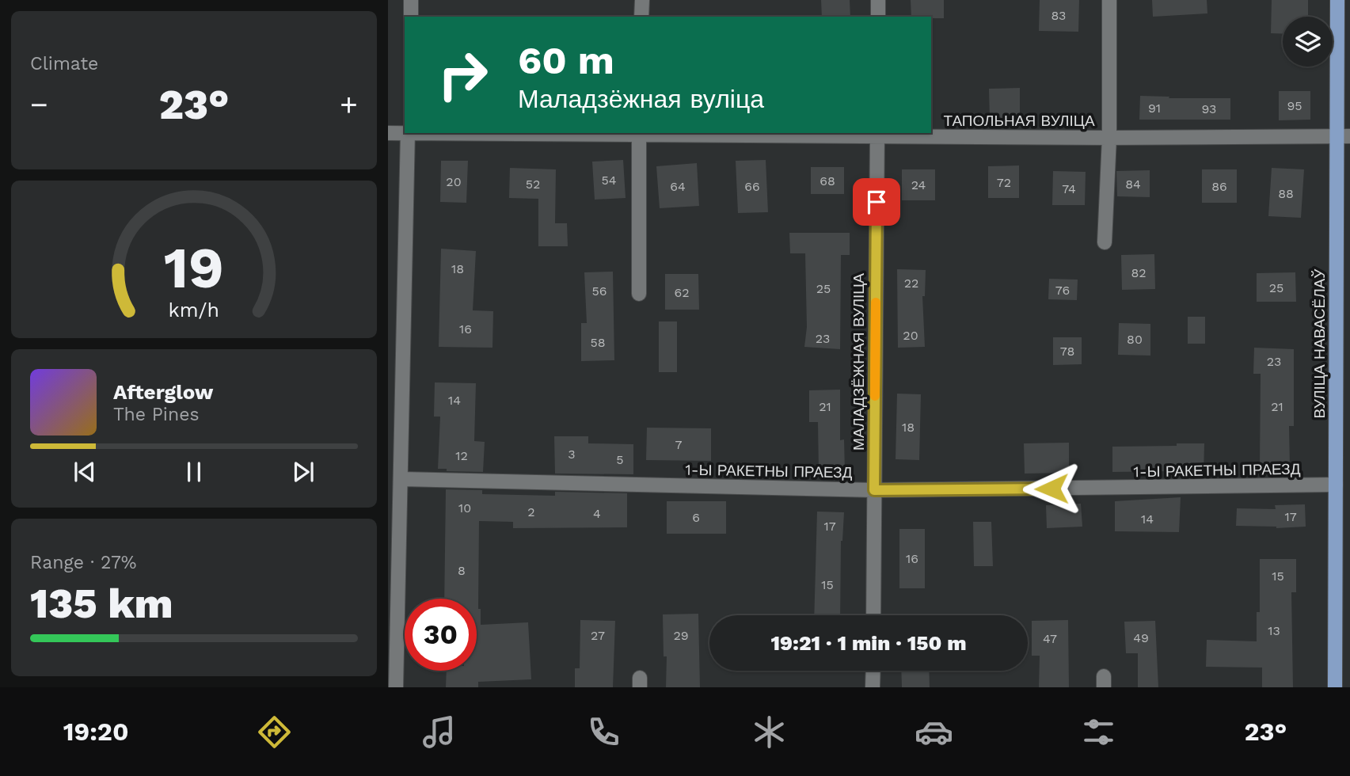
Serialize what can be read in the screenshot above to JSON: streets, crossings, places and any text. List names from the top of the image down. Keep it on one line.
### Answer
{"streets":{"main road":["ВУЛІЦА НАВАСЁЛАЎ"],"street":["ТАПОЛЬНАЯ ВУЛІЦА","МАЛАДЗЁЖНАЯ ВУЛІЦА","1-Ы РАКЕТНЫ ПРАЕЗД"]},"crossings":[["ТАПОЛЬНАЯ ВУЛІЦА","ВУЛІЦА НАВАСЁЛАЎ"],["ТАПОЛЬНАЯ ВУЛІЦА","МАЛАДЗЁЖНАЯ ВУЛІЦА"],["ВУЛІЦА НАВАСЁЛАЎ","1-Ы РАКЕТНЫ ПРАЕЗД"],["МАЛАДЗЁЖНАЯ ВУЛІЦА","1-Ы РАКЕТНЫ ПРАЕЗД"]],"house_numbers":["83","95","91","93","54","68","20","72","52","84","24","64","66","86","74","88","18","82","22","25","25","76","56","62","16","20","23","80","58","78","23","14","21","21","18","7","3","12","5","10","2","4","17","6","14","17","16","8","15","15","13","27","29","49","47"],"page":{"tile":["Climate",["Range · 27%","135 km"]],"turn":["60 m","Маладзёжная вуліца"],"heat":["−","23°","+"],"song":["Afterglow","The Pines"],"limit":"30","trip":"19:21 · 1 min · 150 m","tabs":["19:20","23°"],"gauge":["19","km/h"]}}
